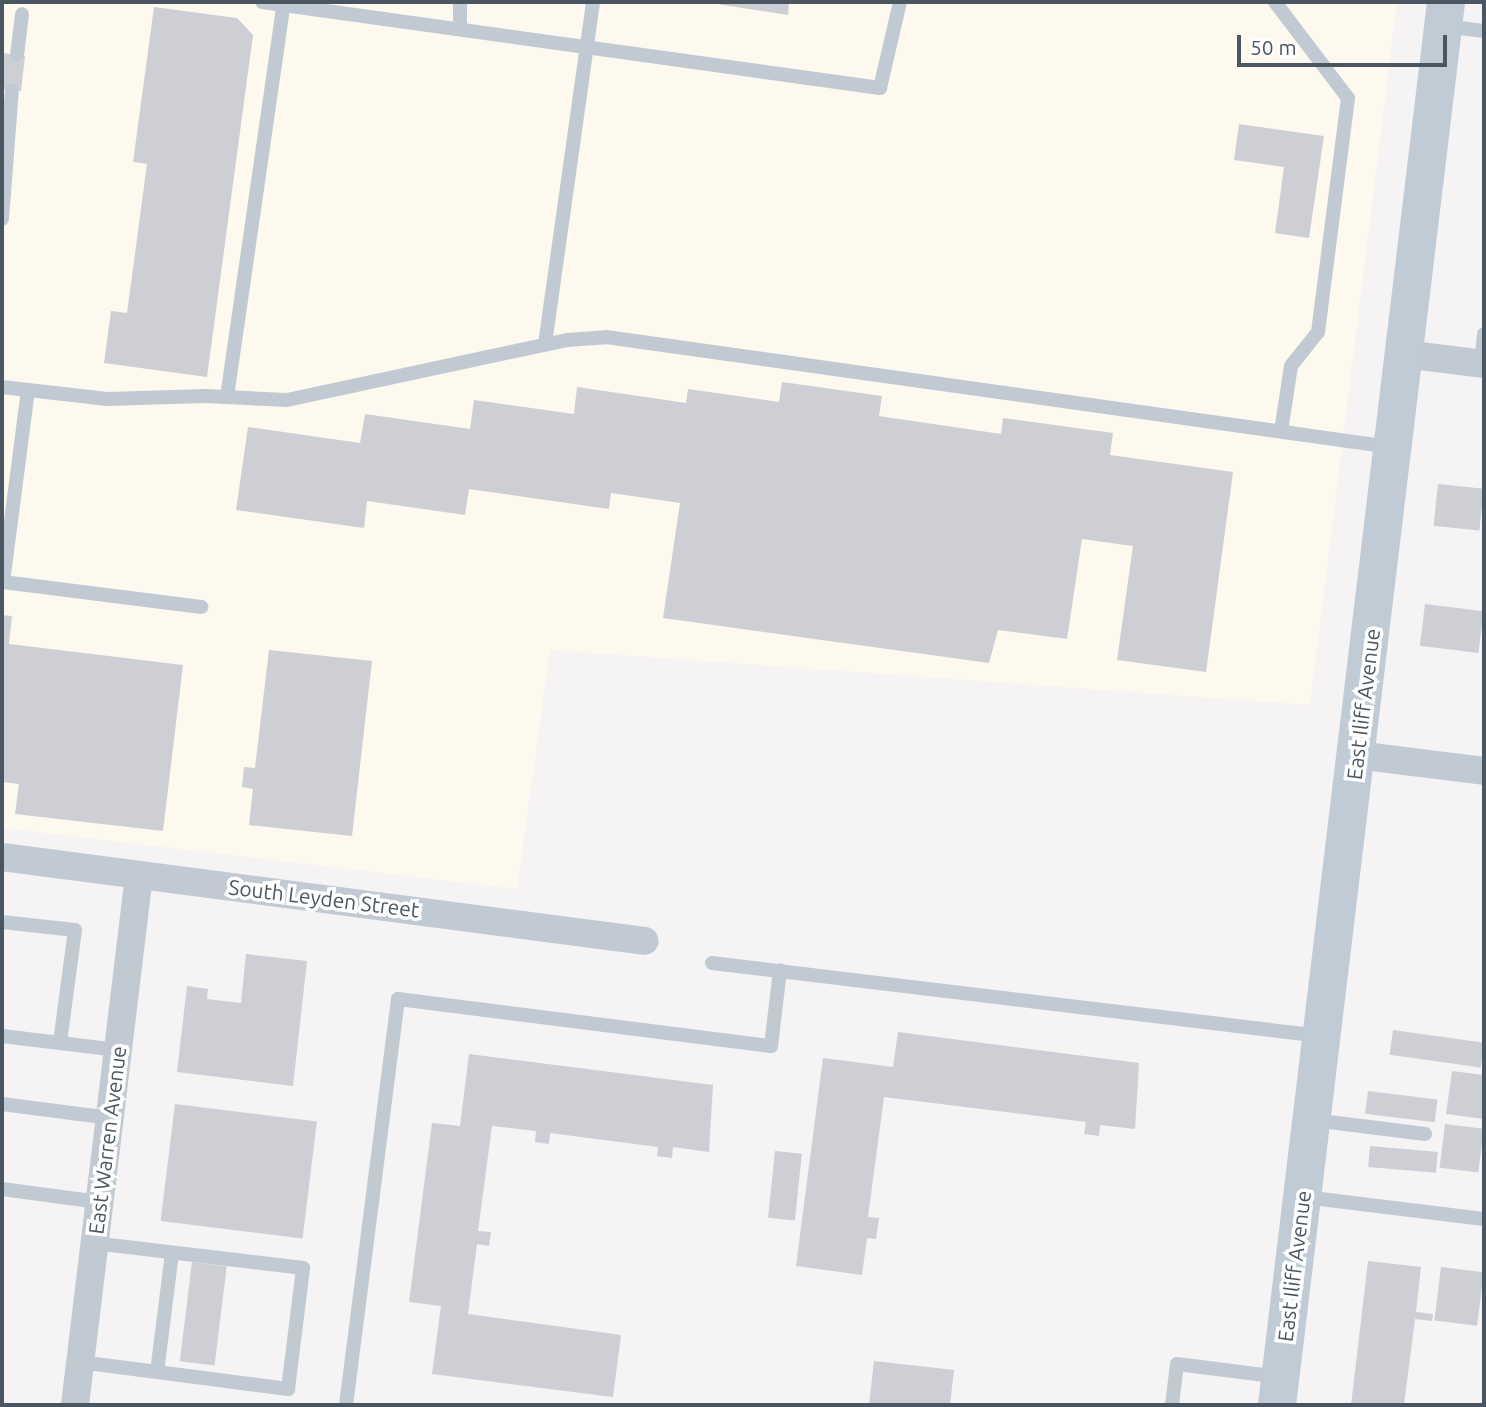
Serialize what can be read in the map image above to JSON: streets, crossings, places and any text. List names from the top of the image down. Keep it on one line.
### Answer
{"streets":{"street":["East Iliff Avenue","South Leyden Street","East Warren Avenue"]},"crossings":[["South Leyden Street","East Warren Avenue"]],"scale_bar":"50 m"}
